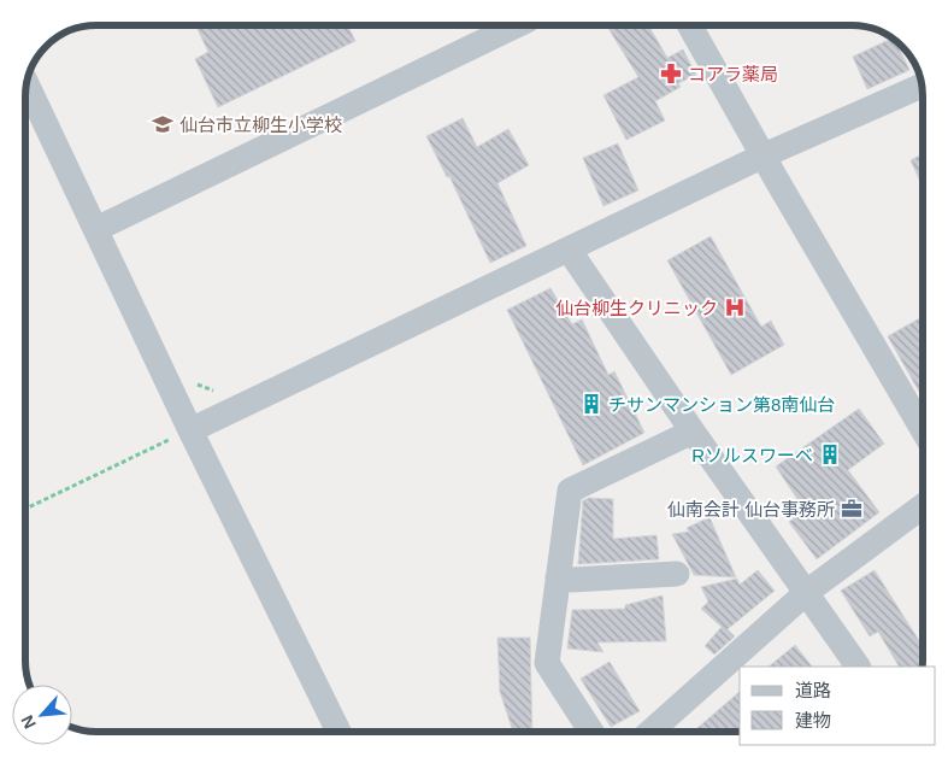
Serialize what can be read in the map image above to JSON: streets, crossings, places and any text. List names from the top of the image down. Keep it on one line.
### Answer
{"places":{"pharmacy":["コアラ薬局"],"school or university":["仙台市立柳生小学校"],"hospital":["仙台柳生クリニック"],"building":["チサンマンション第8南仙台","Rソルスワーベ"],"office":["仙南会計 仙台事務所"]},"legend":["道路","建物"],"north":"bottom left"}
